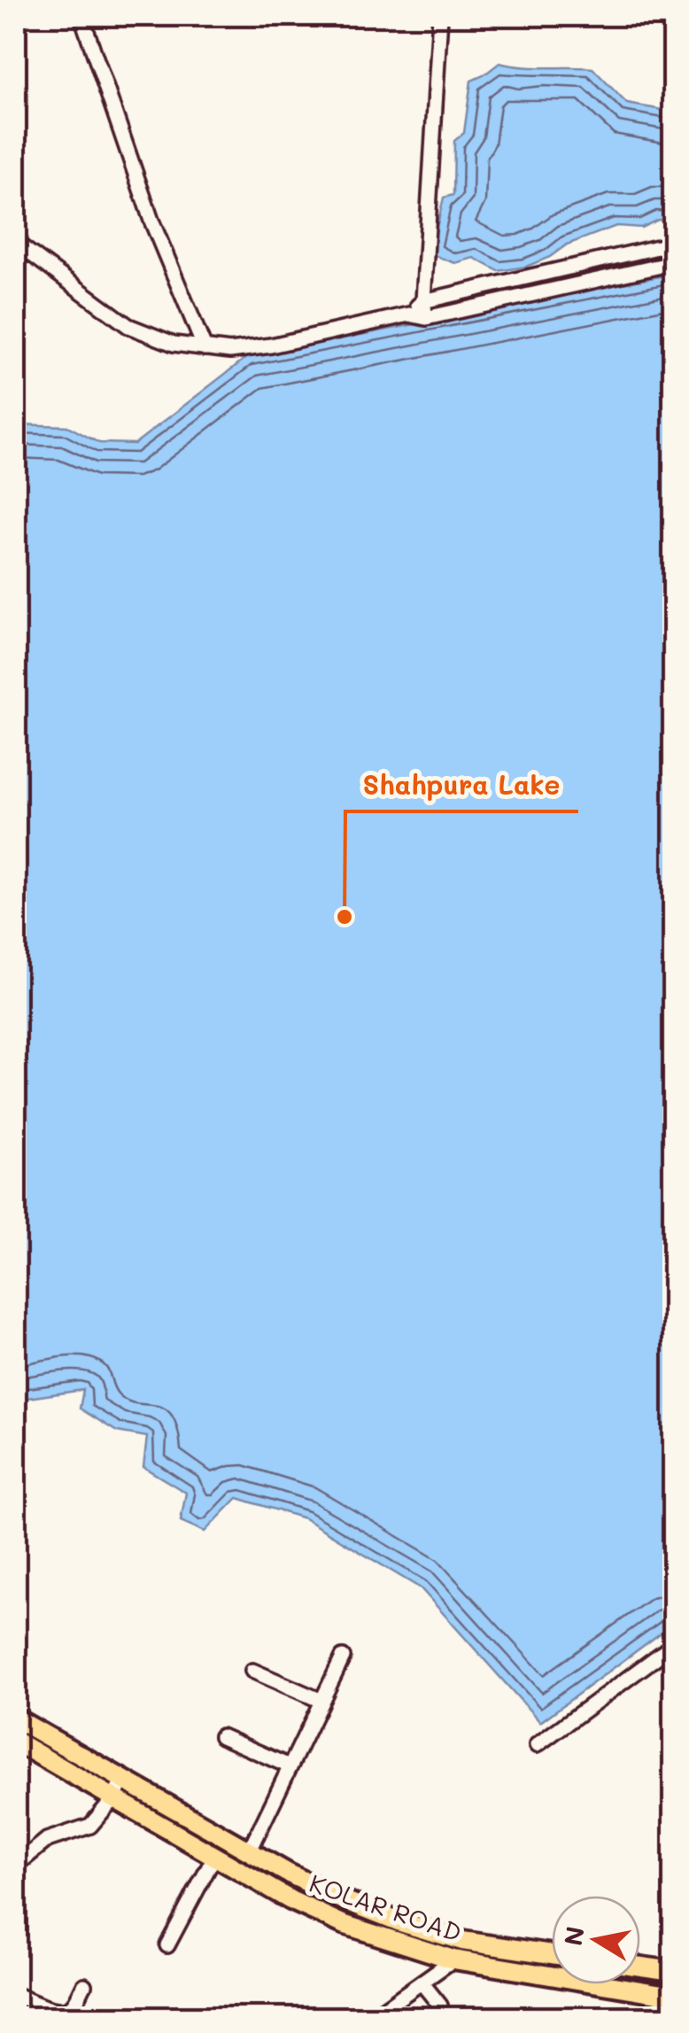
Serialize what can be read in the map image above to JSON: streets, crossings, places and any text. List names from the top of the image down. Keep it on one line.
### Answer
{"streets":{"main road":["KOLAR ROAD"]},"places":["Shahpura Lake"],"north":"left"}
